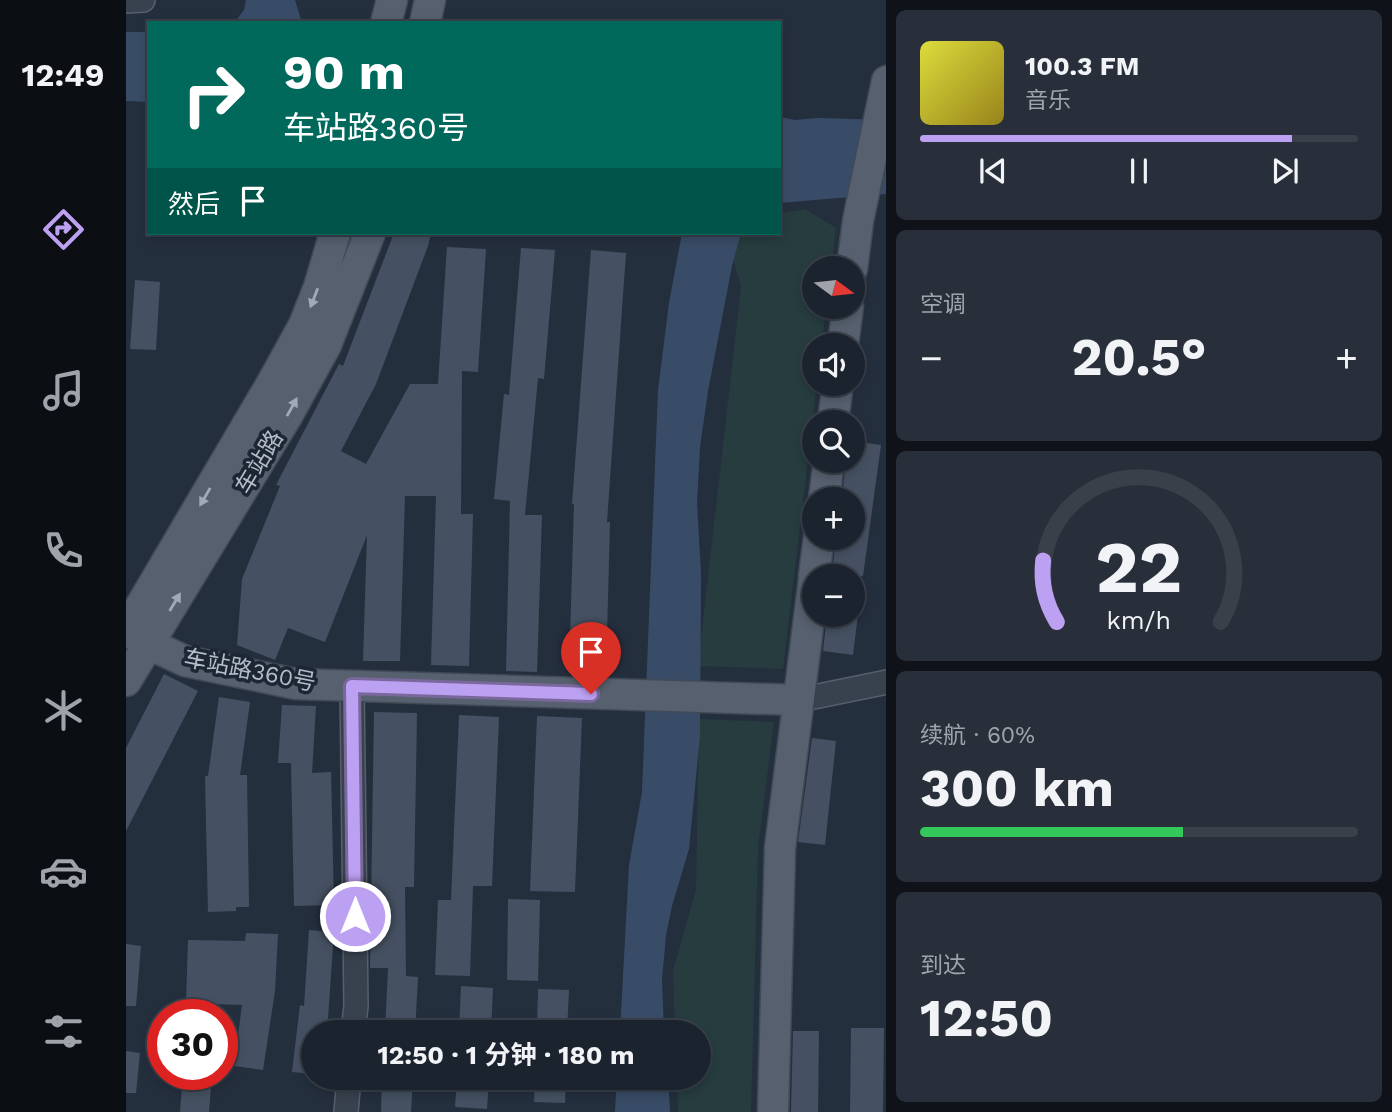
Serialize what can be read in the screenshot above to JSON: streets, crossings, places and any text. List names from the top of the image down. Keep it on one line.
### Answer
{"streets":{"main road":["车站路","车站路360号"]},"crossings":[["车站路","车站路360号"]],"north":"right","page":{"tabs":"12:49","turn":["90 m","车站路360号"],"song":["100.3 FM","音乐"],"then":"然后","tile":["空调",["续航 · 60%","300 km"],["到达","12:50"]],"map_buttons":["+","−"],"heat":["−","20.5°","+"],"limit":"30","trip":"12:50 · 1 分钟 · 180 m","gauge":["22","km/h"]}}
